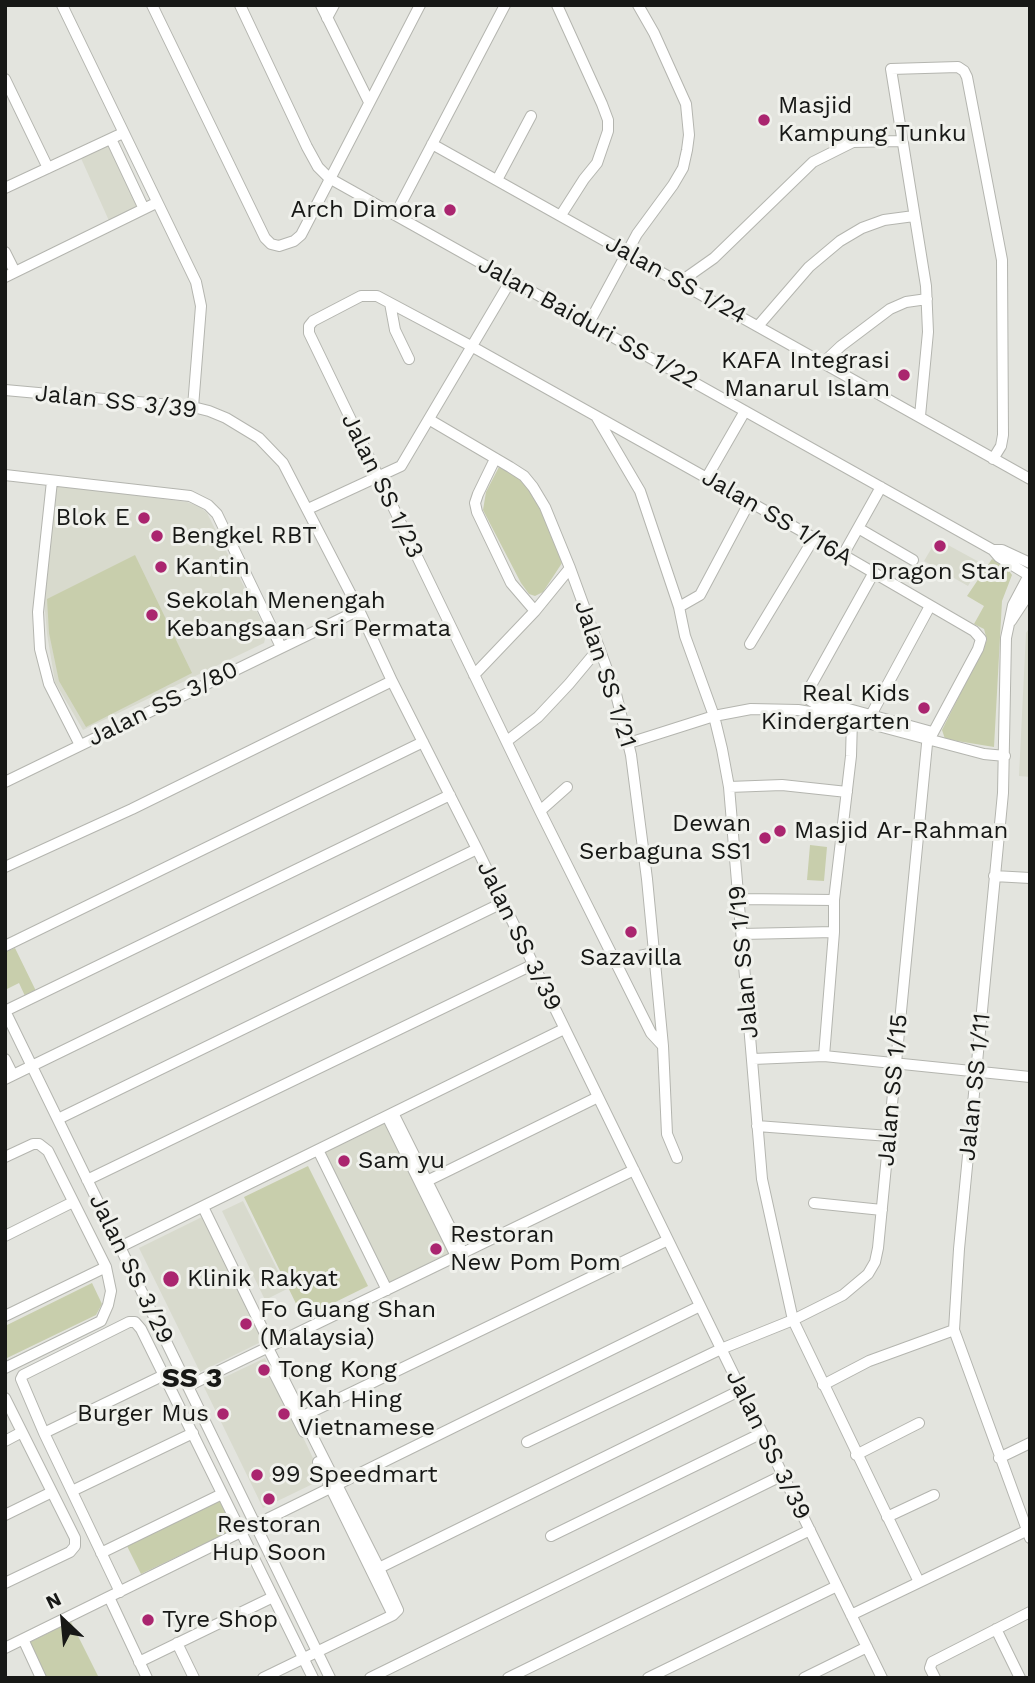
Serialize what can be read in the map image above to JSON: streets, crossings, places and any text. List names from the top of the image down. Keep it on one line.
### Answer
{"streets":{"street":["Jalan SS 1/24","Jalan Baiduri SS 1/22","Jalan SS 3/39","Jalan SS 1/23","Jalan SS 1/16A","Jalan SS 1/21","Jalan SS 3/80","Jalan SS 1/19","Jalan SS 1/11","Jalan SS 1/15","Jalan SS 3/29"]},"crossings":[["Jalan Baiduri SS 1/22","Jalan SS 1/11"],["Jalan SS 3/39","Jalan SS 3/80"],["Jalan SS 3/39","Jalan SS 1/15"],["Jalan SS 1/23","Jalan SS 1/16A"],["Jalan SS 1/23","Jalan SS 1/21"],["Jalan SS 1/16A","Jalan SS 1/19"],["Jalan SS 1/16A","Jalan SS 1/15"],["Jalan SS 1/19","Jalan SS 1/15"]],"districts":["SS 3"],"places":["Masjid Kampung Tunku","Arch Dimora","KAFA Integrasi Manarul Islam","Blok E","Bengkel RBT","Dragon Star","Kantin","Sekolah Menengah Kebangsaan Sri Permata","Real Kids Kindergarten","Masjid Ar-Rahman","Dewan Serbaguna SS1","Sazavilla","Sam yu","Restoran New Pom Pom","Klinik Rakyat","Fo Guang Shan (Malaysia)","Tong Kong","Burger Mus","Kah Hing Vietnamese","99 Speedmart","Restoran Hup Soon","Tyre Shop"],"north":"top left"}
